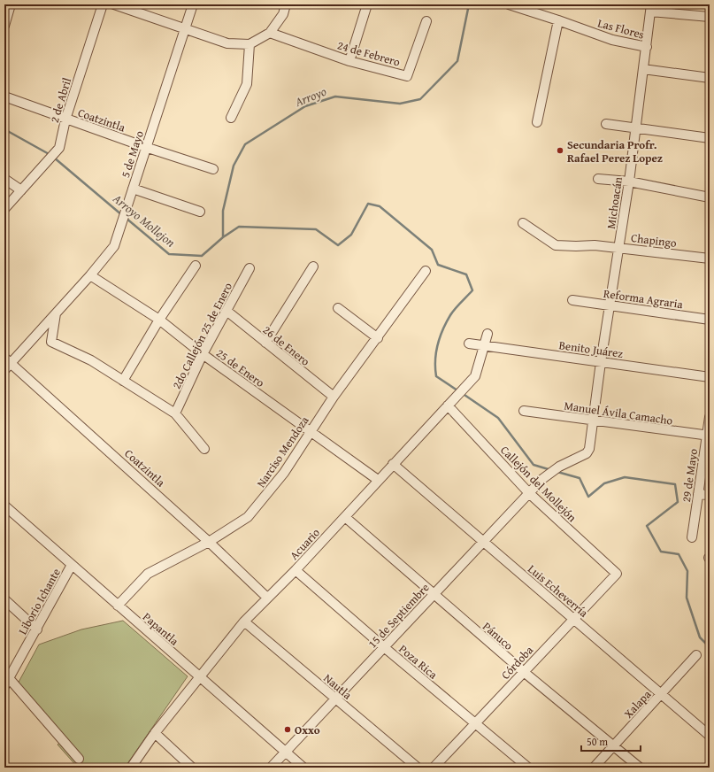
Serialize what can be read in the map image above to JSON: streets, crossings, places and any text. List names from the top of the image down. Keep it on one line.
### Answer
{"streets":{"street":["Las Flores","24 de Febrero","2 de Abril","Coatzintla","5 de Mayo","Michoacán","Chapingo","Reforma Agraria","2do Callejón 25 de Enero","26 de Enero","Benito Juárez","25 de Enero","Manuel Ávila Camacho","Narciso Mendoza","29 de Mayo","Callejón del Mollejón","Acuario","Luis Echeverría","Liborio Ichante","15 de Septiembre","Papantla","Pánuco","Poza Rica","Córdoba","Nautla","Xalapa"]},"crossings":[["Las Flores","Michoacán"],["2 de Abril","Coatzintla"],["Coatzintla","5 de Mayo"],["Coatzintla","Narciso Mendoza"],["Coatzintla","Acuario"],["5 de Mayo","25 de Enero"],["Michoacán","Chapingo"],["Michoacán","Reforma Agraria"],["Michoacán","Benito Juárez"],["Michoacán","Manuel Ávila Camacho"],["Michoacán","15 de Septiembre"],["2do Callejón 25 de Enero","26 de Enero"],["2do Callejón 25 de Enero","25 de Enero"],["26 de Enero","Narciso Mendoza"],["Benito Juárez","Acuario"],["25 de Enero","Narciso Mendoza"],["25 de Enero","Acuario"],["Manuel Ávila Camacho","29 de Mayo"],["Narciso Mendoza","Papantla"],["Callejón del Mollejón","Acuario"],["Callejón del Mollejón","15 de Septiembre"],["Callejón del Mollejón","Córdoba"],["Acuario","Luis Echeverría"],["Acuario","Papantla"],["Acuario","Pánuco"],["Acuario","Poza Rica"],["Acuario","Nautla"],["Luis Echeverría","15 de Septiembre"],["Luis Echeverría","Córdoba"],["Luis Echeverría","Xalapa"],["Liborio Ichante","Papantla"],["15 de Septiembre","Papantla"],["15 de Septiembre","Pánuco"],["15 de Septiembre","Poza Rica"],["15 de Septiembre","Nautla"],["Pánuco","Córdoba"],["Pánuco","Xalapa"],["Poza Rica","Córdoba"]],"water":["Arroyo","Arroyo Mollejon"],"places":["Secundaria Profr. Rafael Perez Lopez","Oxxo"],"scale_bar":"50 m"}
